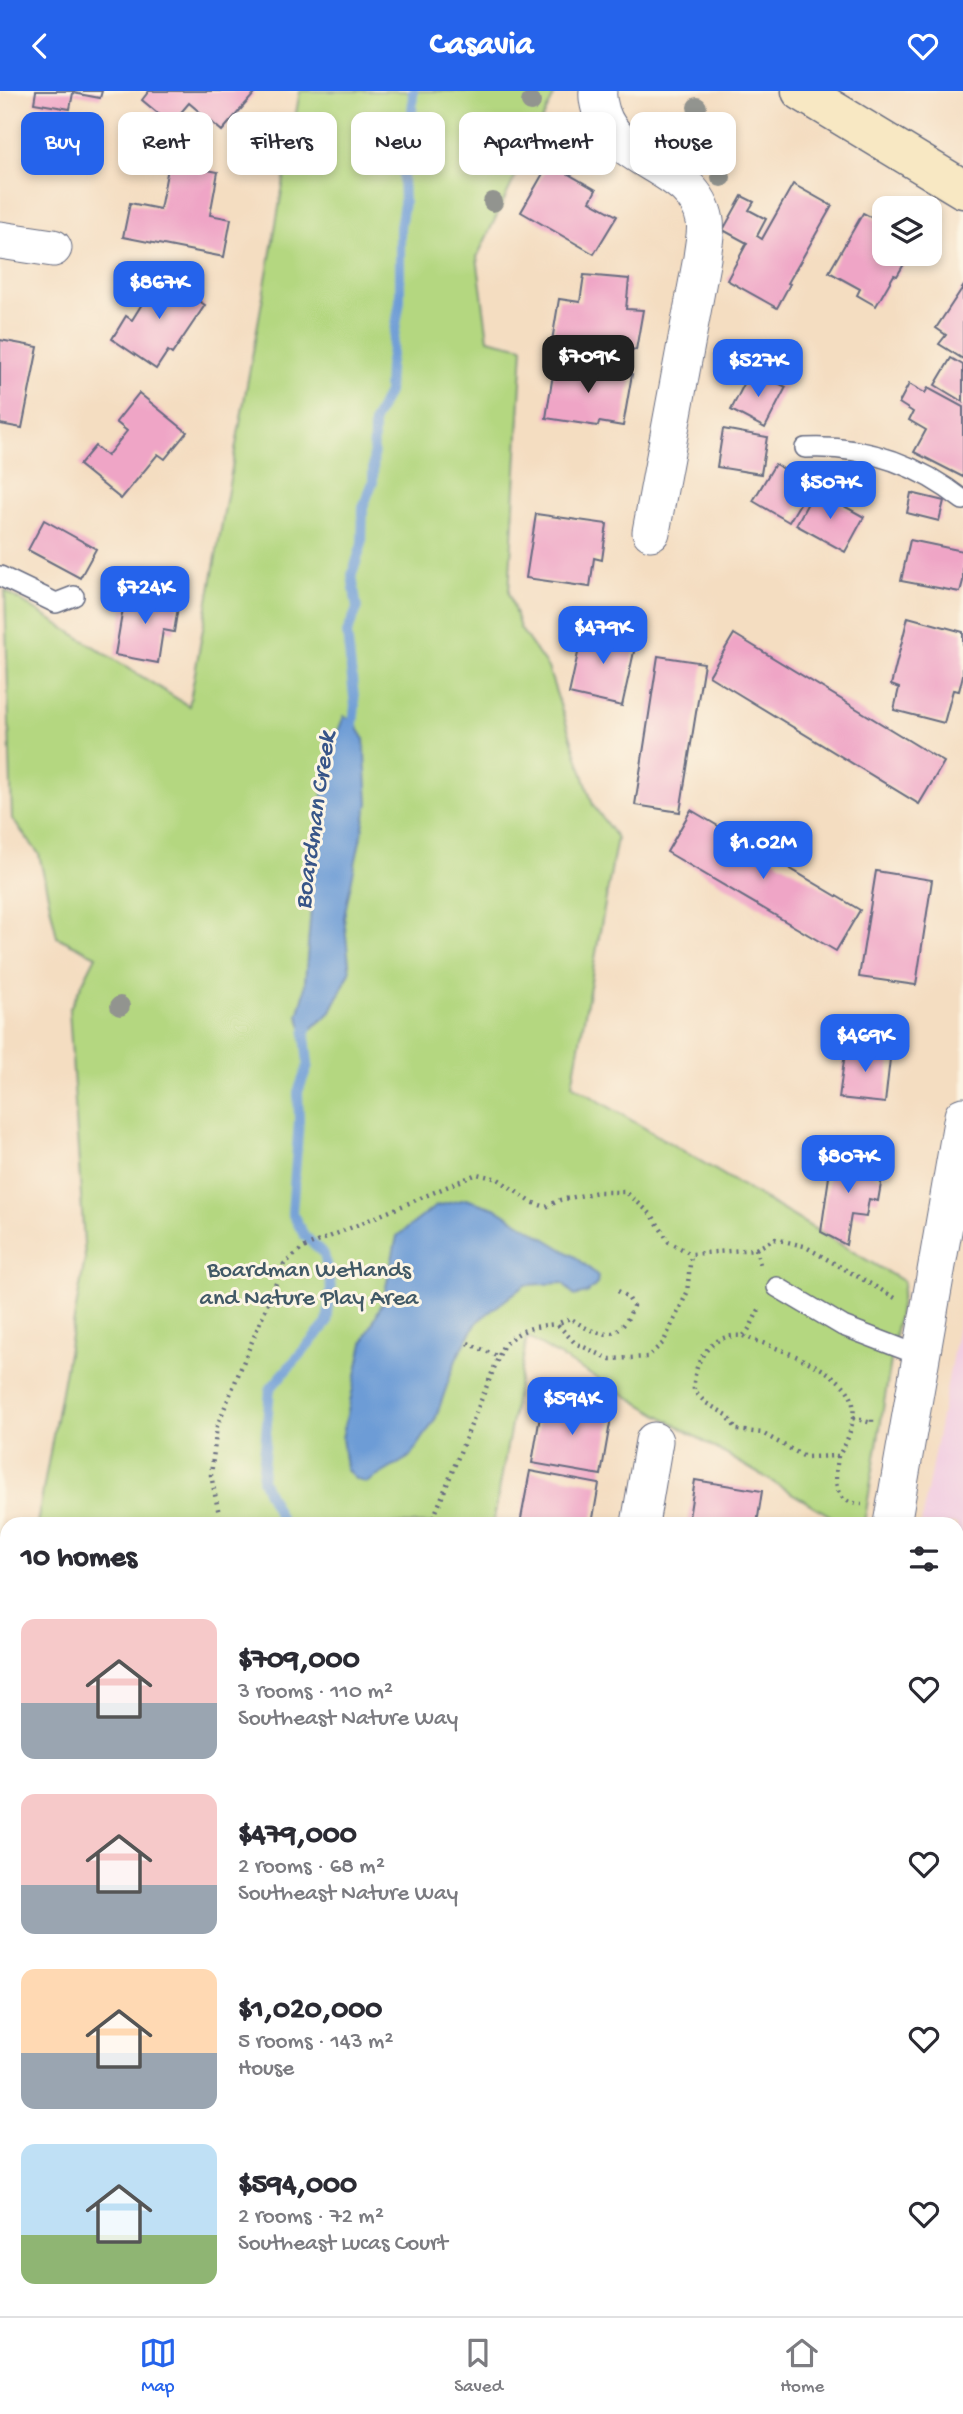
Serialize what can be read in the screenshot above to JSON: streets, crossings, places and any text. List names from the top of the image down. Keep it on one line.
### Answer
{"water":["Boardman Creek"],"parks":["Boardman Wetlands and Nature Play Area"],"page":{"header":"Casavia","chip":["Buy","Rent","Filters","New","Apartment","House"],"price":["$867K","$709K","$527K","$507K","$724K","$479K","$1.02M","$469K","$807K","$594K"],"heading":"10 homes","list":[{"name":"$709,000","note":"3 rooms · 110 m² · Southeast Nature Way"},{"name":"$479,000","note":"2 rooms · 68 m² · Southeast Nature Way"},{"name":"$1,020,000","note":"5 rooms · 143 m² · House"},{"name":"$594,000","note":"2 rooms · 72 m² · Southeast Lucas Court"}],"tabs":["Map","Saved","Home"]}}
